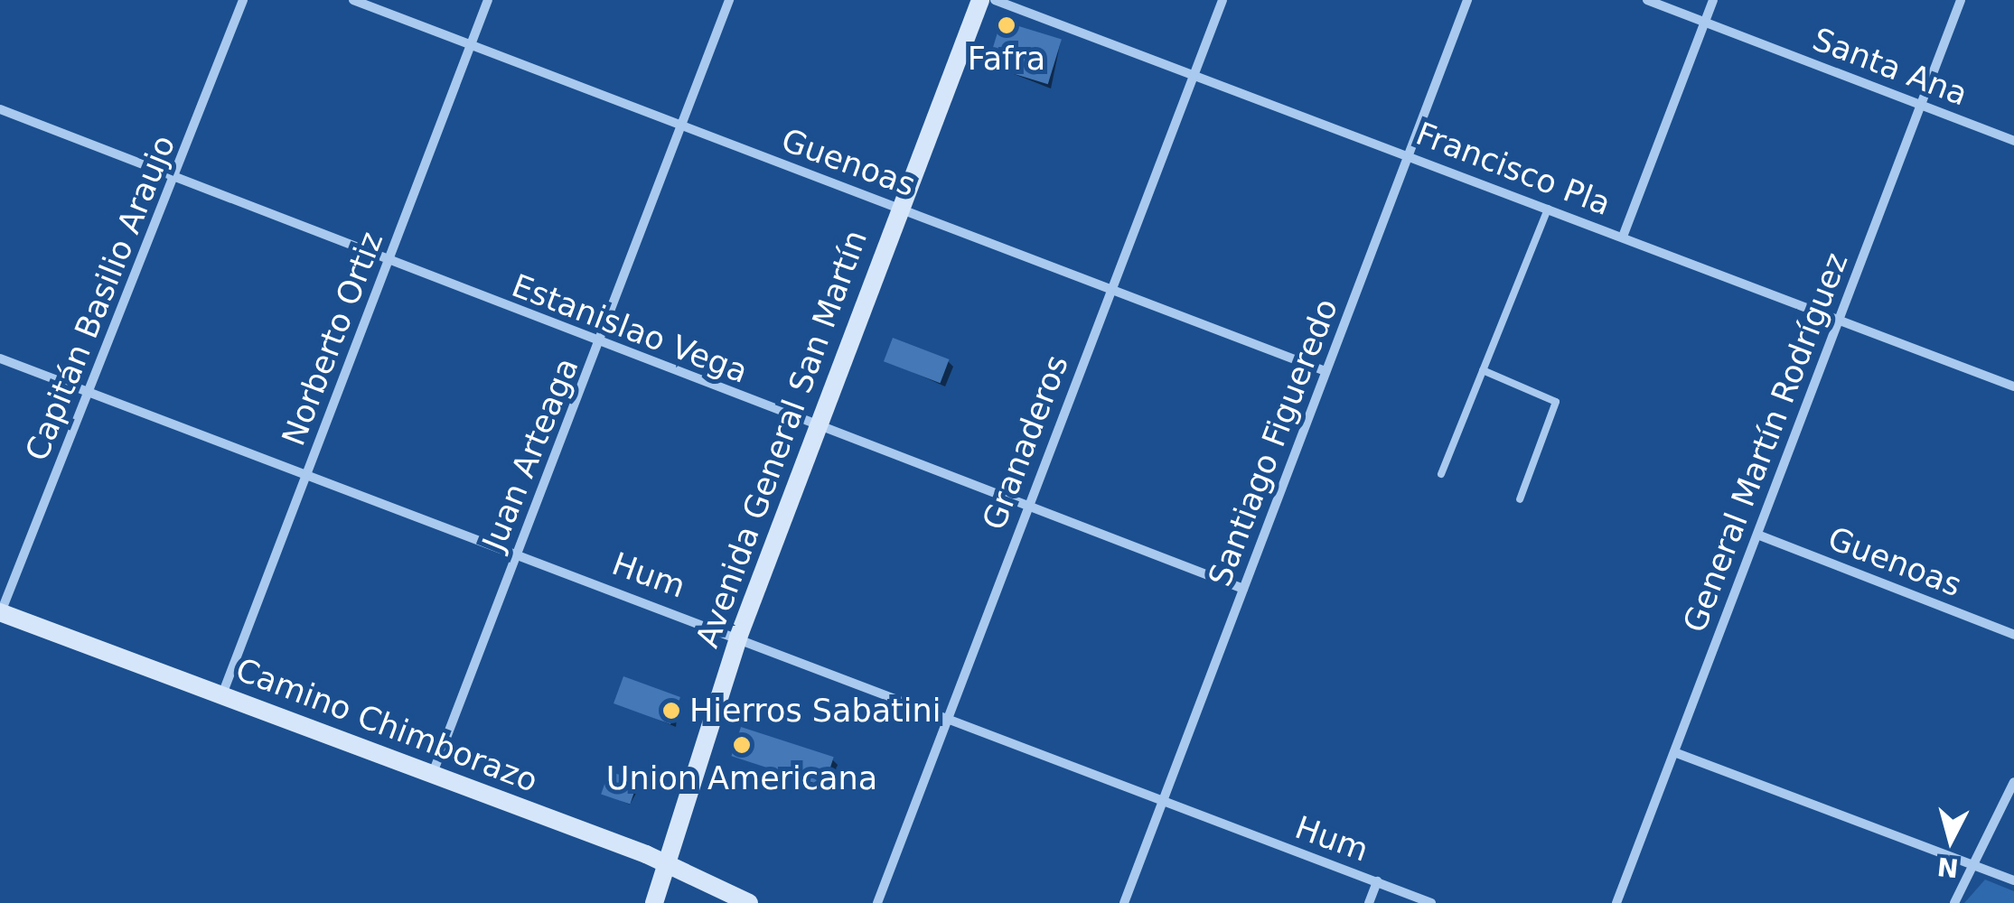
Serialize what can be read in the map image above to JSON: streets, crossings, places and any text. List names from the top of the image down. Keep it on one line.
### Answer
{"streets":{"main road":["Avenida General San Martín","Camino Chimborazo"],"street":["Santa Ana","Guenoas","Francisco Pla","Capitán Basilio Araujo","Estanislao Vega","Norberto Ortiz","Granaderos","Santiago Figueredo","General Martín Rodríguez","Juan Arteaga","Hum"]},"crossings":[["Santa Ana","General Martín Rodríguez"],["Guenoas","Norberto Ortiz"],["Guenoas","Avenida General San Martín"],["Guenoas","Granaderos"],["Guenoas","Santiago Figueredo"],["Guenoas","General Martín Rodríguez"],["Guenoas","Juan Arteaga"],["Francisco Pla","Granaderos"],["Francisco Pla","Santiago Figueredo"],["Francisco Pla","General Martín Rodríguez"],["Capitán Basilio Araujo","Estanislao Vega"],["Capitán Basilio Araujo","Hum"],["Capitán Basilio Araujo","Camino Chimborazo"],["Estanislao Vega","Norberto Ortiz"],["Estanislao Vega","Avenida General San Martín"],["Estanislao Vega","Granaderos"],["Estanislao Vega","Santiago Figueredo"],["Estanislao Vega","Juan Arteaga"],["Norberto Ortiz","Hum"],["Norberto Ortiz","Camino Chimborazo"],["Avenida General San Martín","Hum"],["Avenida General San Martín","Camino Chimborazo"],["Granaderos","Hum"],["Santiago Figueredo","Hum"],["Juan Arteaga","Hum"],["Juan Arteaga","Camino Chimborazo"]],"places":["Fafra","Hierros Sabatini","Union Americana"],"north":"bottom"}
